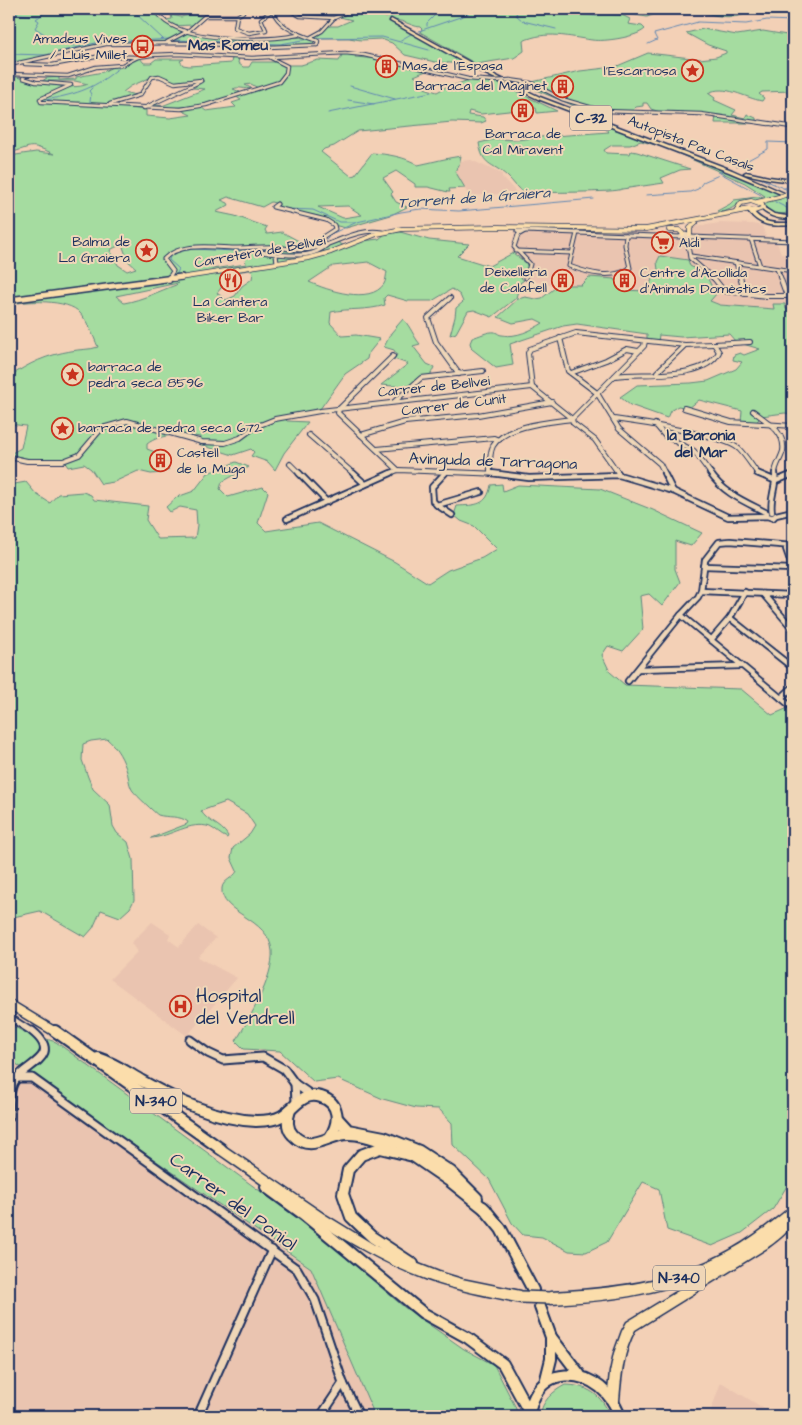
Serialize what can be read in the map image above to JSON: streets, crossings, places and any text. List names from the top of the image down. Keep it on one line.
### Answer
{"streets":{"highway":["C-32","Autopista Pau Casals","N-340"],"main road":["Carretera de Bellvei"],"street":["Carrer de Bellvei","Carrer de Cunit","Avinguda de Tarragona","Carrer del Poniol"]},"districts":["Mas Romeu","la Baronia del Mar"],"water":["Torrent de la Graiera"],"places":{"bus stop":["Amadeus Vives / Lluís Millet"],"building":["Mas de l'Espasa","Barraca del Maginet","Barraca de Cal Miravent","Deixelleria de Calafell","Centre d'Acollida d'Animals Domèstics","Castell de la Muga"],"place":["l'Escarnosa","Balma de La Graiera","barraca de pedra seca 8596","barraca de pedra seca 672"],"supermarket":["Aldi"],"restaurant":["La Cantera Biker Bar"],"hospital":["Hospital del Vendrell"]}}
